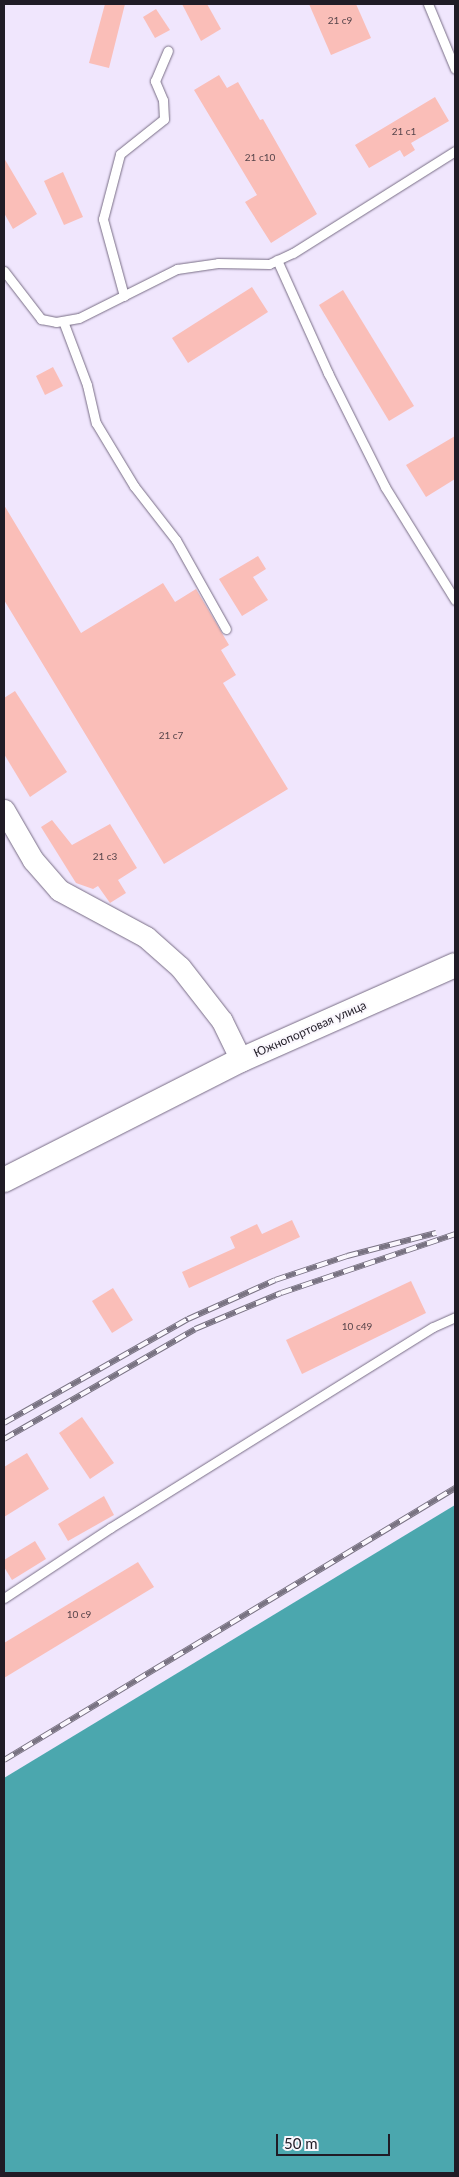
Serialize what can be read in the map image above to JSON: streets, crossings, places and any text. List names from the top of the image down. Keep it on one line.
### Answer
{"streets":{"main road":["Южнопортовая улица"]},"house_numbers":["21 с9","21 с1","21 с10","21 с7","21 с3","10 с49","10 с9"],"scale_bar":"50 m"}
